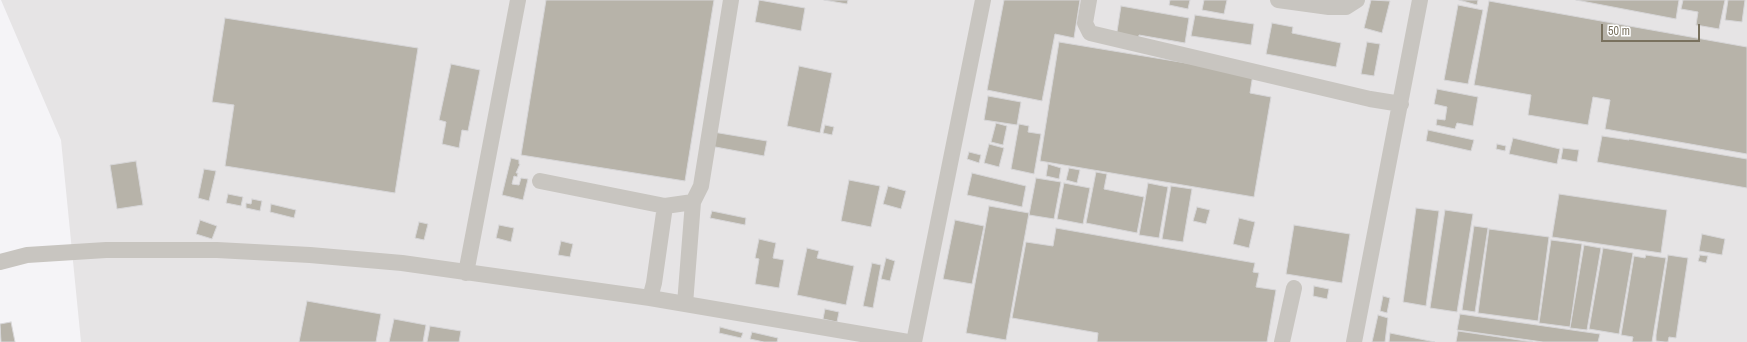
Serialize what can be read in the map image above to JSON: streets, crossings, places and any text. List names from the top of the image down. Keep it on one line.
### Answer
{"scale_bar":"50 m"}
